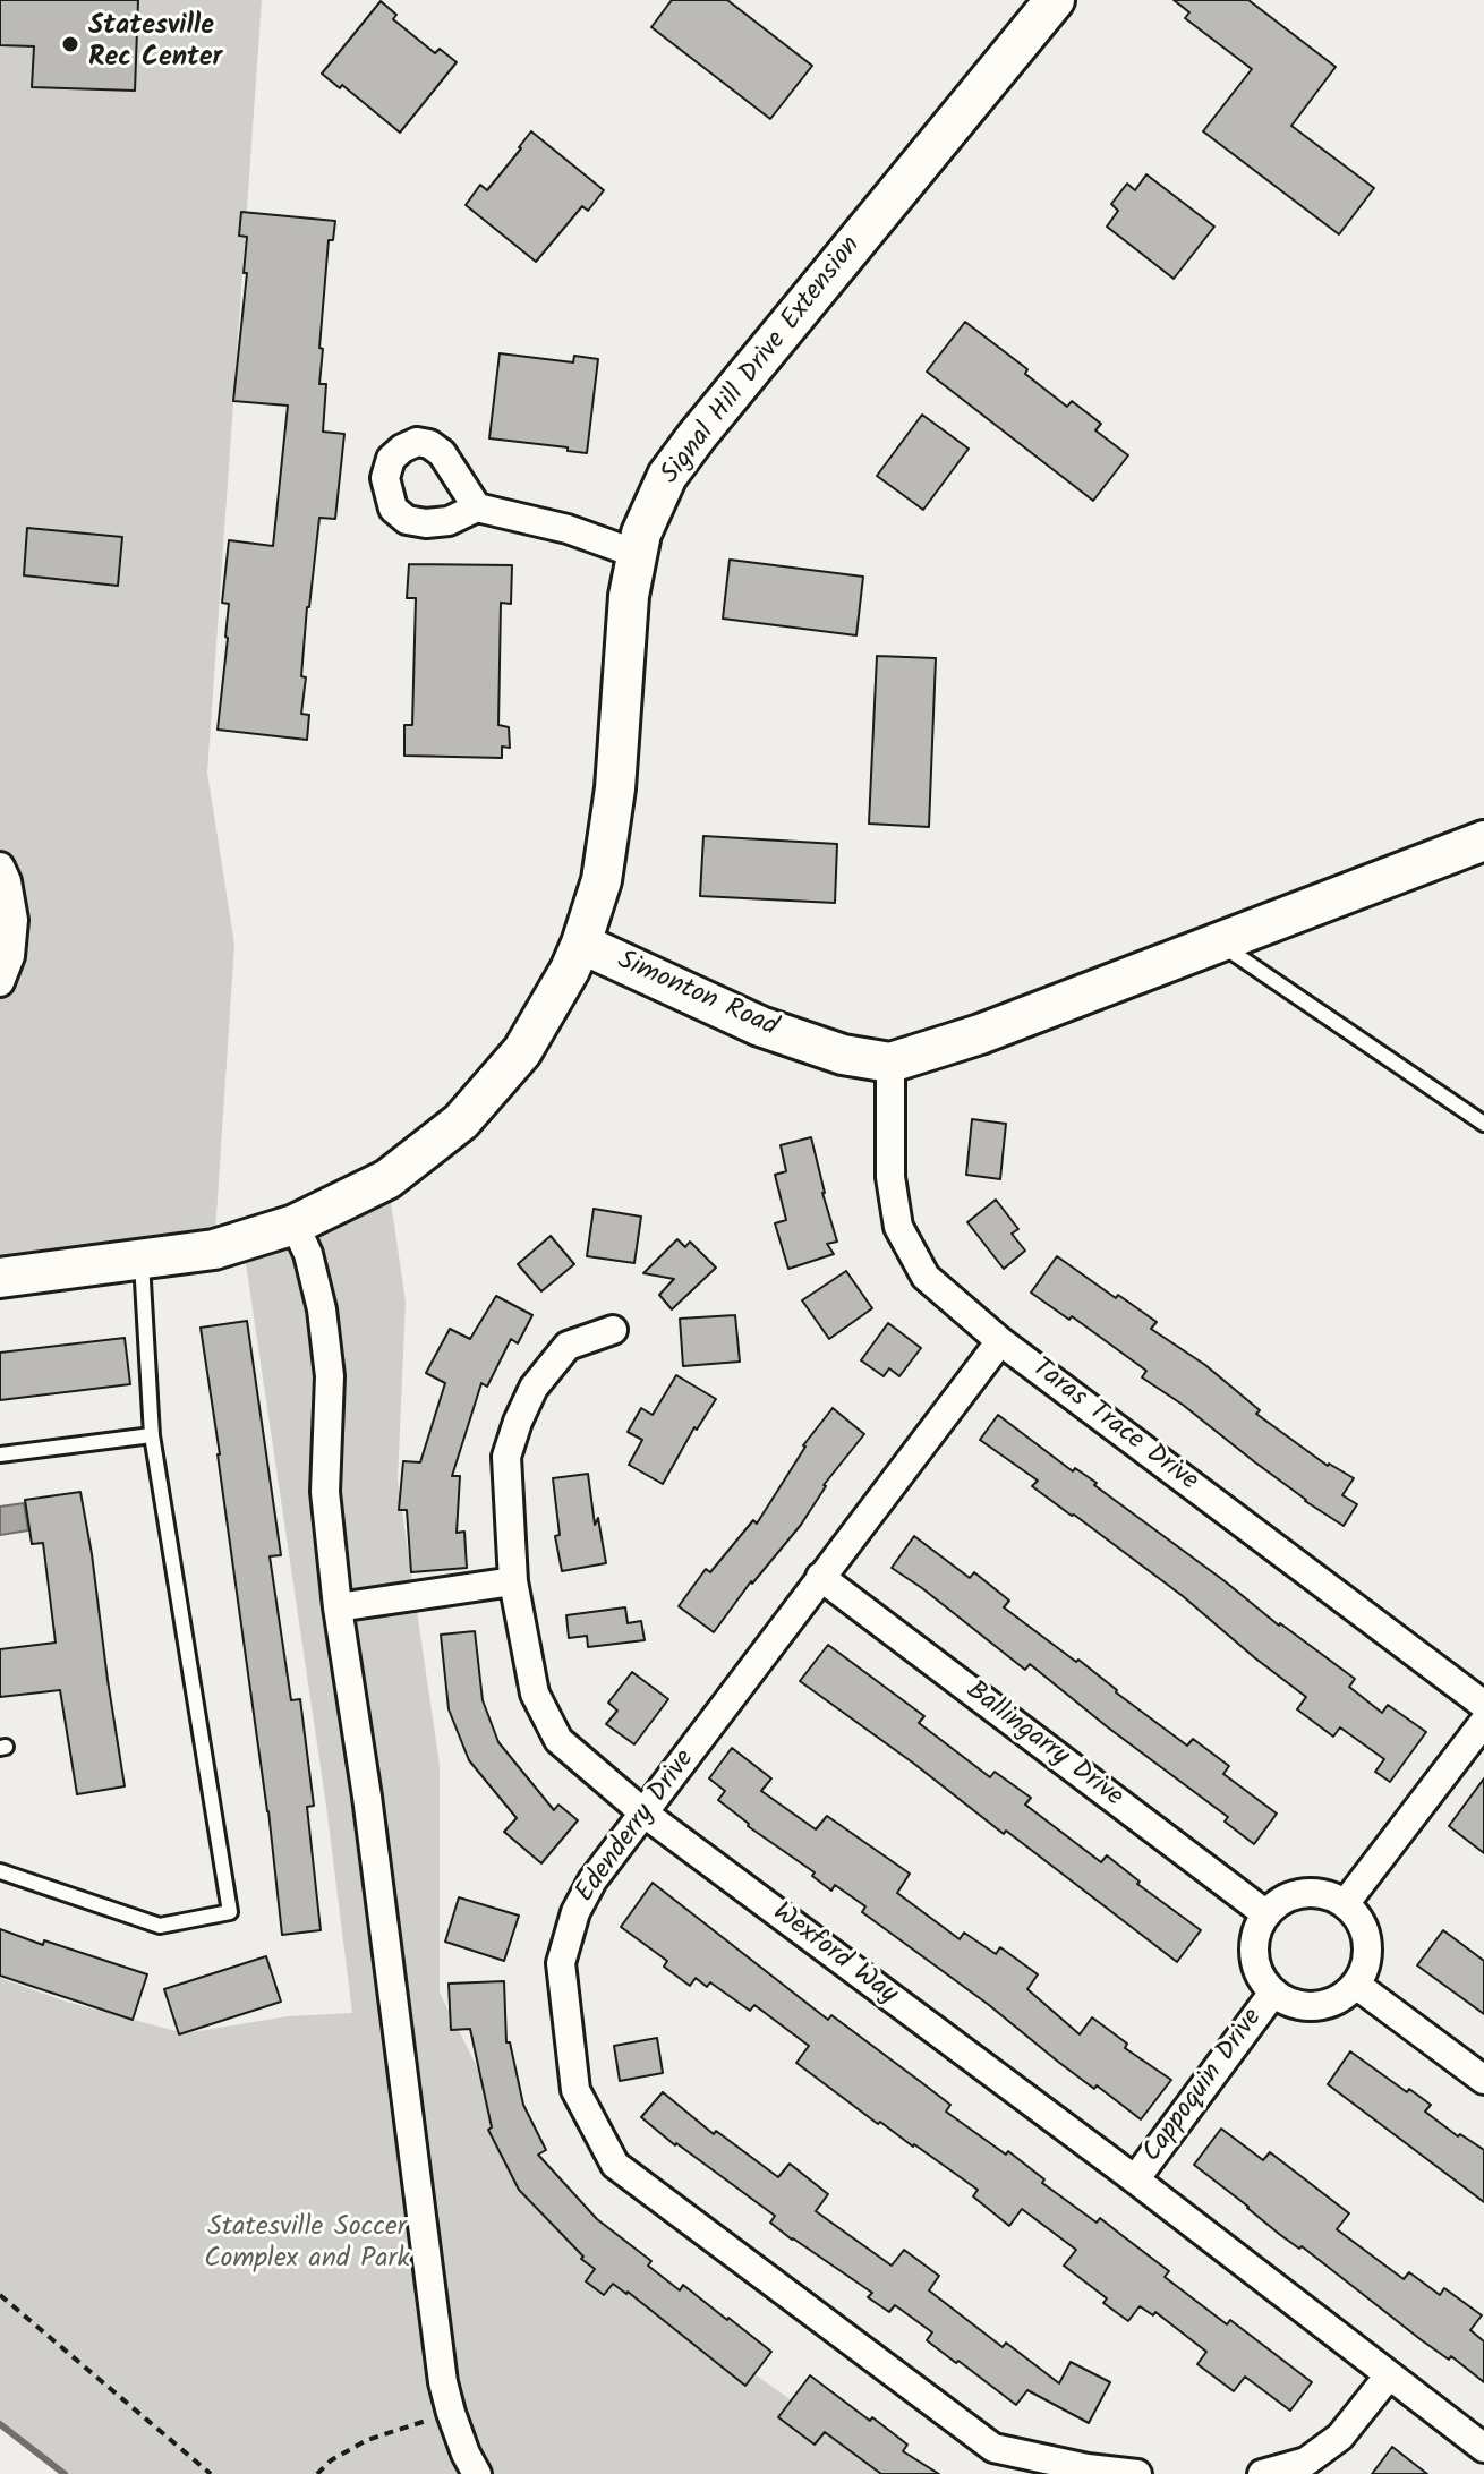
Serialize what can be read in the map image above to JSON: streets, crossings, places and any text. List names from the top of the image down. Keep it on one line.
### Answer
{"streets":{"street":["Signal Hill Drive Extension","Simonton Road","Taras Trace Drive","Ballingarry Drive","Edenderry Drive","Wexford Way","Cappoquin Drive"]},"crossings":[["Signal Hill Drive Extension","Simonton Road"],["Simonton Road","Taras Trace Drive"],["Taras Trace Drive","Edenderry Drive"],["Ballingarry Drive","Edenderry Drive"],["Ballingarry Drive","Cappoquin Drive"],["Edenderry Drive","Wexford Way"],["Wexford Way","Cappoquin Drive"]],"parks":["Statesville Soccer Complex and Park"],"places":["Statesville Rec Center"]}
